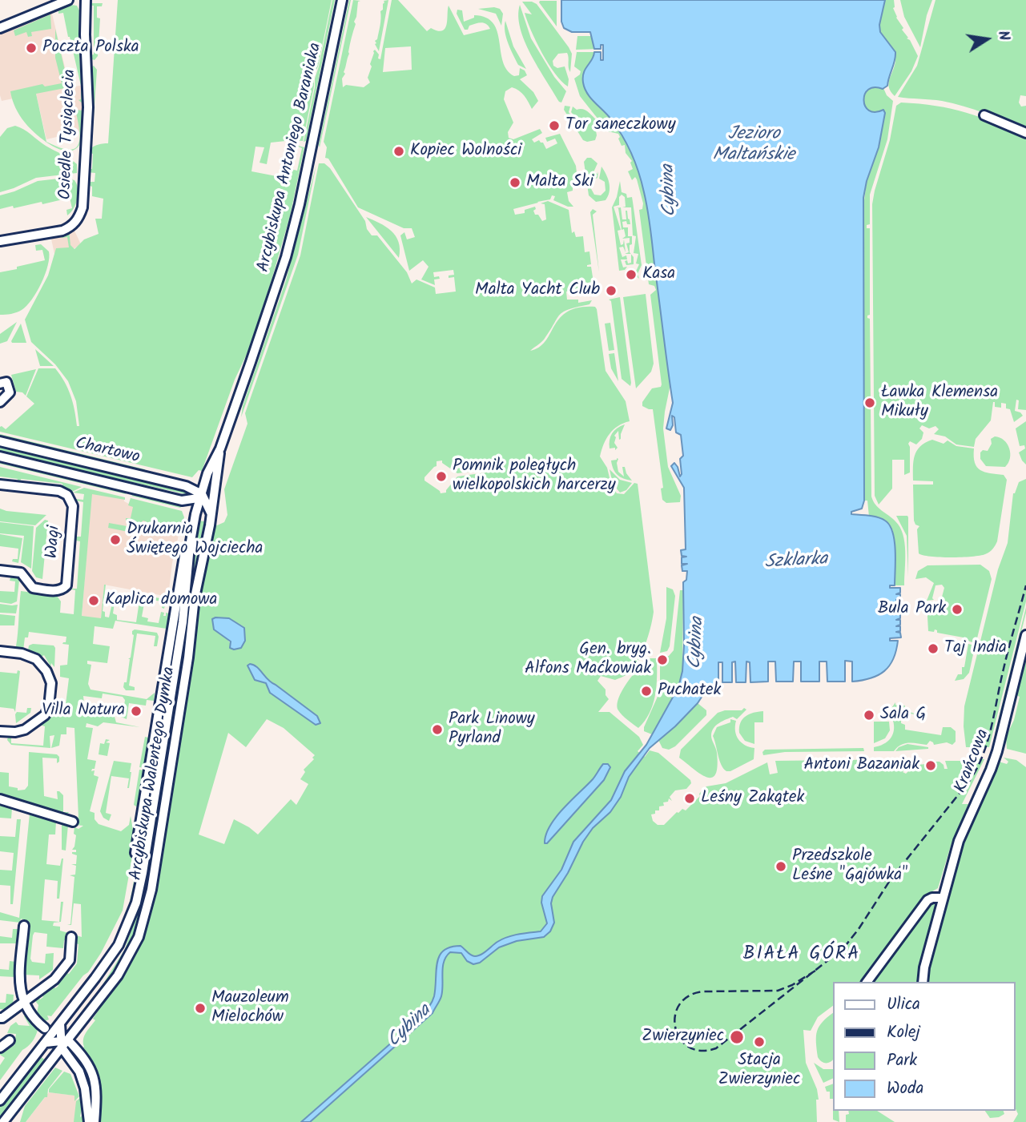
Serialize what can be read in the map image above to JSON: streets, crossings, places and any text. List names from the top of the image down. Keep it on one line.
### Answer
{"streets":{"street":["Osiedle Tysiąclecia","Arcybiskupa Antoniego Baraniaka","Chartowo","Wagi","Krańcowa","Arcybiskupa Walentego Dymka"]},"crossings":[["Arcybiskupa Antoniego Baraniaka","Chartowo"],["Arcybiskupa Antoniego Baraniaka","Arcybiskupa Walentego Dymka"],["Chartowo","Arcybiskupa Walentego Dymka"]],"districts":["BIAŁA GÓRA"],"water":["Jezioro Maltańskie","Cybina","Szklarka"],"places":["Poczta Polska","Tor saneczkowy","Kopiec Wolności","Malta Ski","Kasa","Malta Yacht Club","Ławka Klemensa Mikuły","Pomnik poległych wielkopolskich harcerzy","Drukarnia Świętego Wojciecha","Kaplica domowa","Bula Park","Taj India","Gen. bryg. Alfons Maćkowiak","Puchatek","Villa Natura","Sala G","Park Linowy Pyrland","Antoni Bazaniak","Leśny Zakątek","Przedszkole Leśne \"Gajówka\"","Mauzoleum Mielochów","Zwierzyniec","Stacja Zwierzyniec"],"legend":["Ulica","Kolej","Park","Woda"],"north":"right"}
